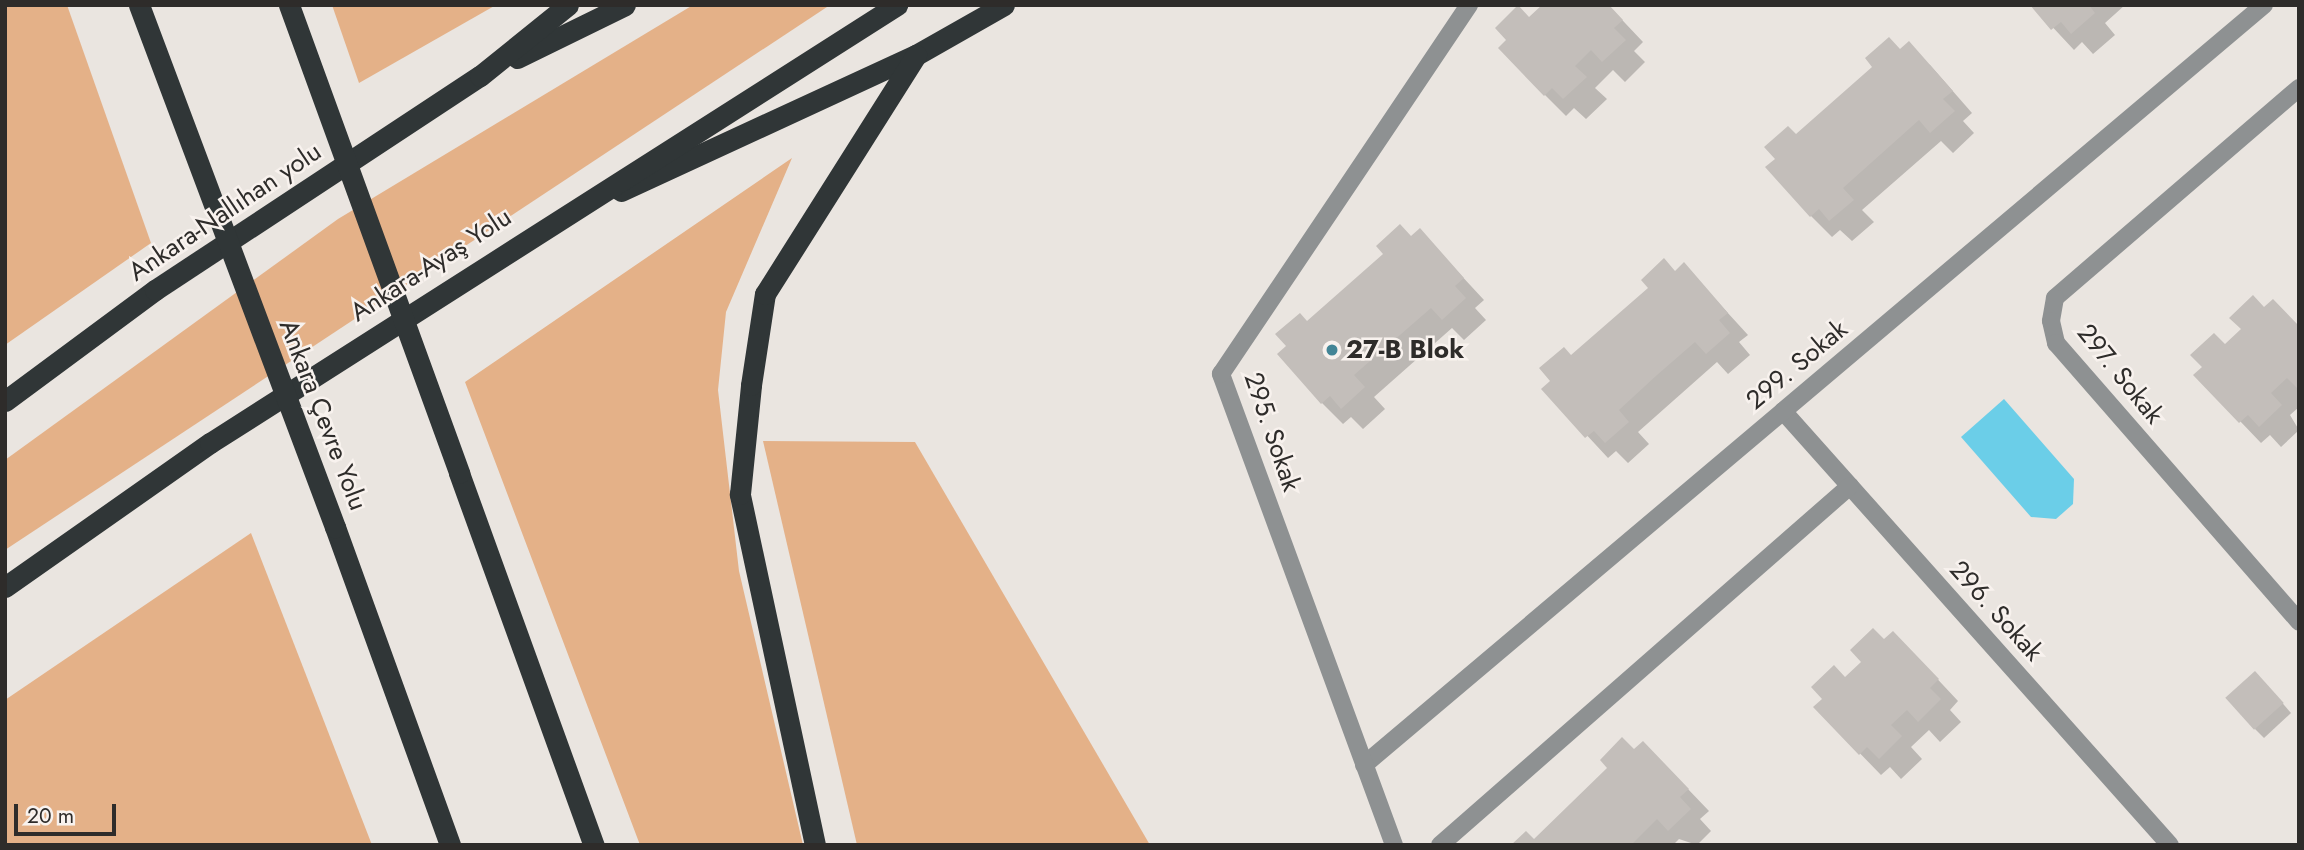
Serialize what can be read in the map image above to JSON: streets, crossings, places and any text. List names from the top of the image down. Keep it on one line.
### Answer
{"streets":{"highway":["Ankara-Nallıhan yolu","Ankara-Ayaş Yolu","Ankara Çevre Yolu"],"street":["299. Sokak","297. Sokak","295. Sokak","296. Sokak"]},"crossings":[["299. Sokak","295. Sokak"],["299. Sokak","296. Sokak"]],"places":["27-B Blok"],"scale_bar":"20 m"}
